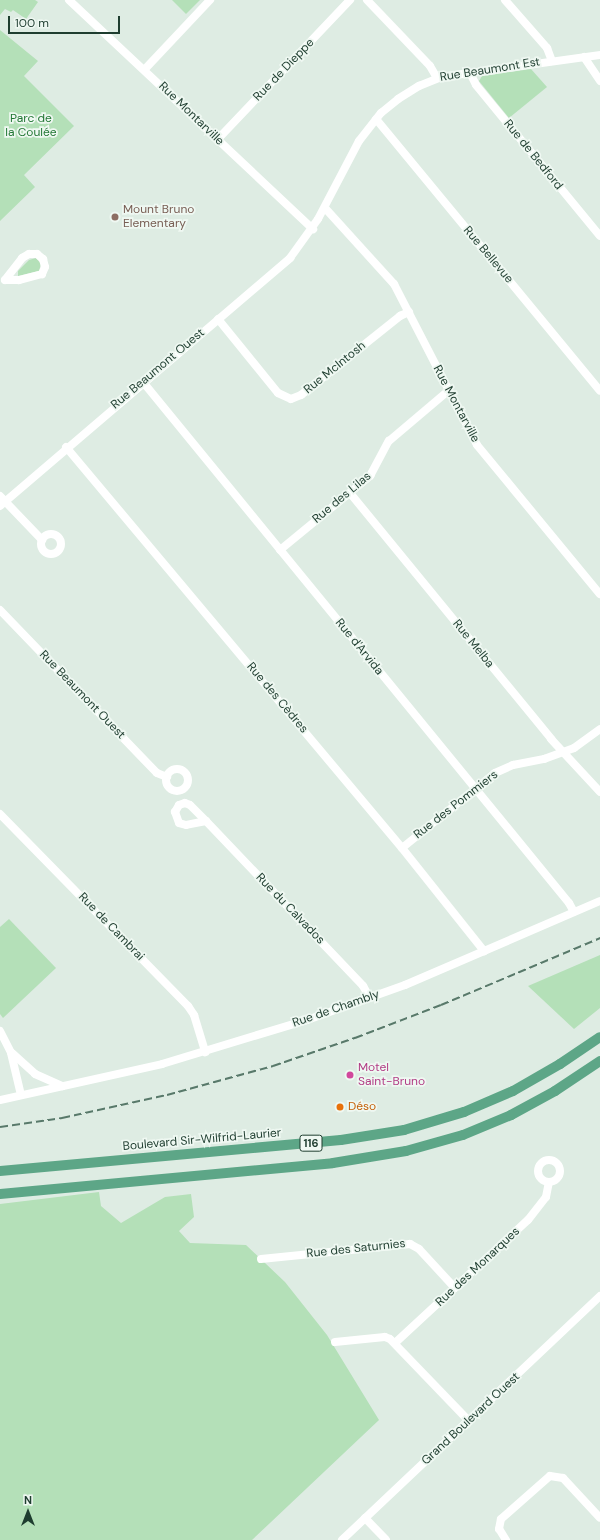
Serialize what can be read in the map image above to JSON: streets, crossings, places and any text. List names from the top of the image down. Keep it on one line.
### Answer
{"streets":{"main road":["Boulevard Sir-Wilfrid-Laurier","116"],"street":["Rue de Dieppe","Rue Beaumont Est","Rue Montarville","Rue de Bedford","Rue Bellevue","Rue McIntosh","Rue Beaumont Ouest","Rue des Lilas","Rue Melba","Rue d'Arvida","Rue des Cèdres","Rue des Pommiers","Rue du Calvados","Rue de Cambrai","Rue de Chambly","Rue des Saturnies","Rue des Monarques","Grand Boulevard Ouest"]},"crossings":[["Rue de Dieppe","Rue Montarville"],["Rue Beaumont Est","Rue Montarville"],["Rue Beaumont Est","Rue de Bedford"],["Rue Beaumont Est","Rue Bellevue"],["Rue Beaumont Est","Rue Beaumont Ouest"],["Rue Montarville","Rue McIntosh"],["Rue Montarville","Rue Beaumont Ouest"],["Rue Montarville","Rue des Lilas"],["Rue McIntosh","Rue Beaumont Ouest"],["Rue Beaumont Ouest","Rue d'Arvida"],["Rue Beaumont Ouest","Rue des Cèdres"],["Rue des Lilas","Rue Melba"],["Rue des Lilas","Rue d'Arvida"],["Rue Melba","Rue des Pommiers"],["Rue d'Arvida","Rue des Pommiers"],["Rue d'Arvida","Rue de Chambly"],["Rue des Cèdres","Rue des Pommiers"],["Rue des Cèdres","Rue de Chambly"],["Rue du Calvados","Rue de Chambly"],["Rue de Cambrai","Rue de Chambly"],["Rue des Saturnies","Rue des Monarques"]],"parks":["Parc de la Coulée"],"places":["Mount Bruno Elementary","Motel Saint-Bruno","Déso"],"scale_bar":"100 m","north":"top"}
